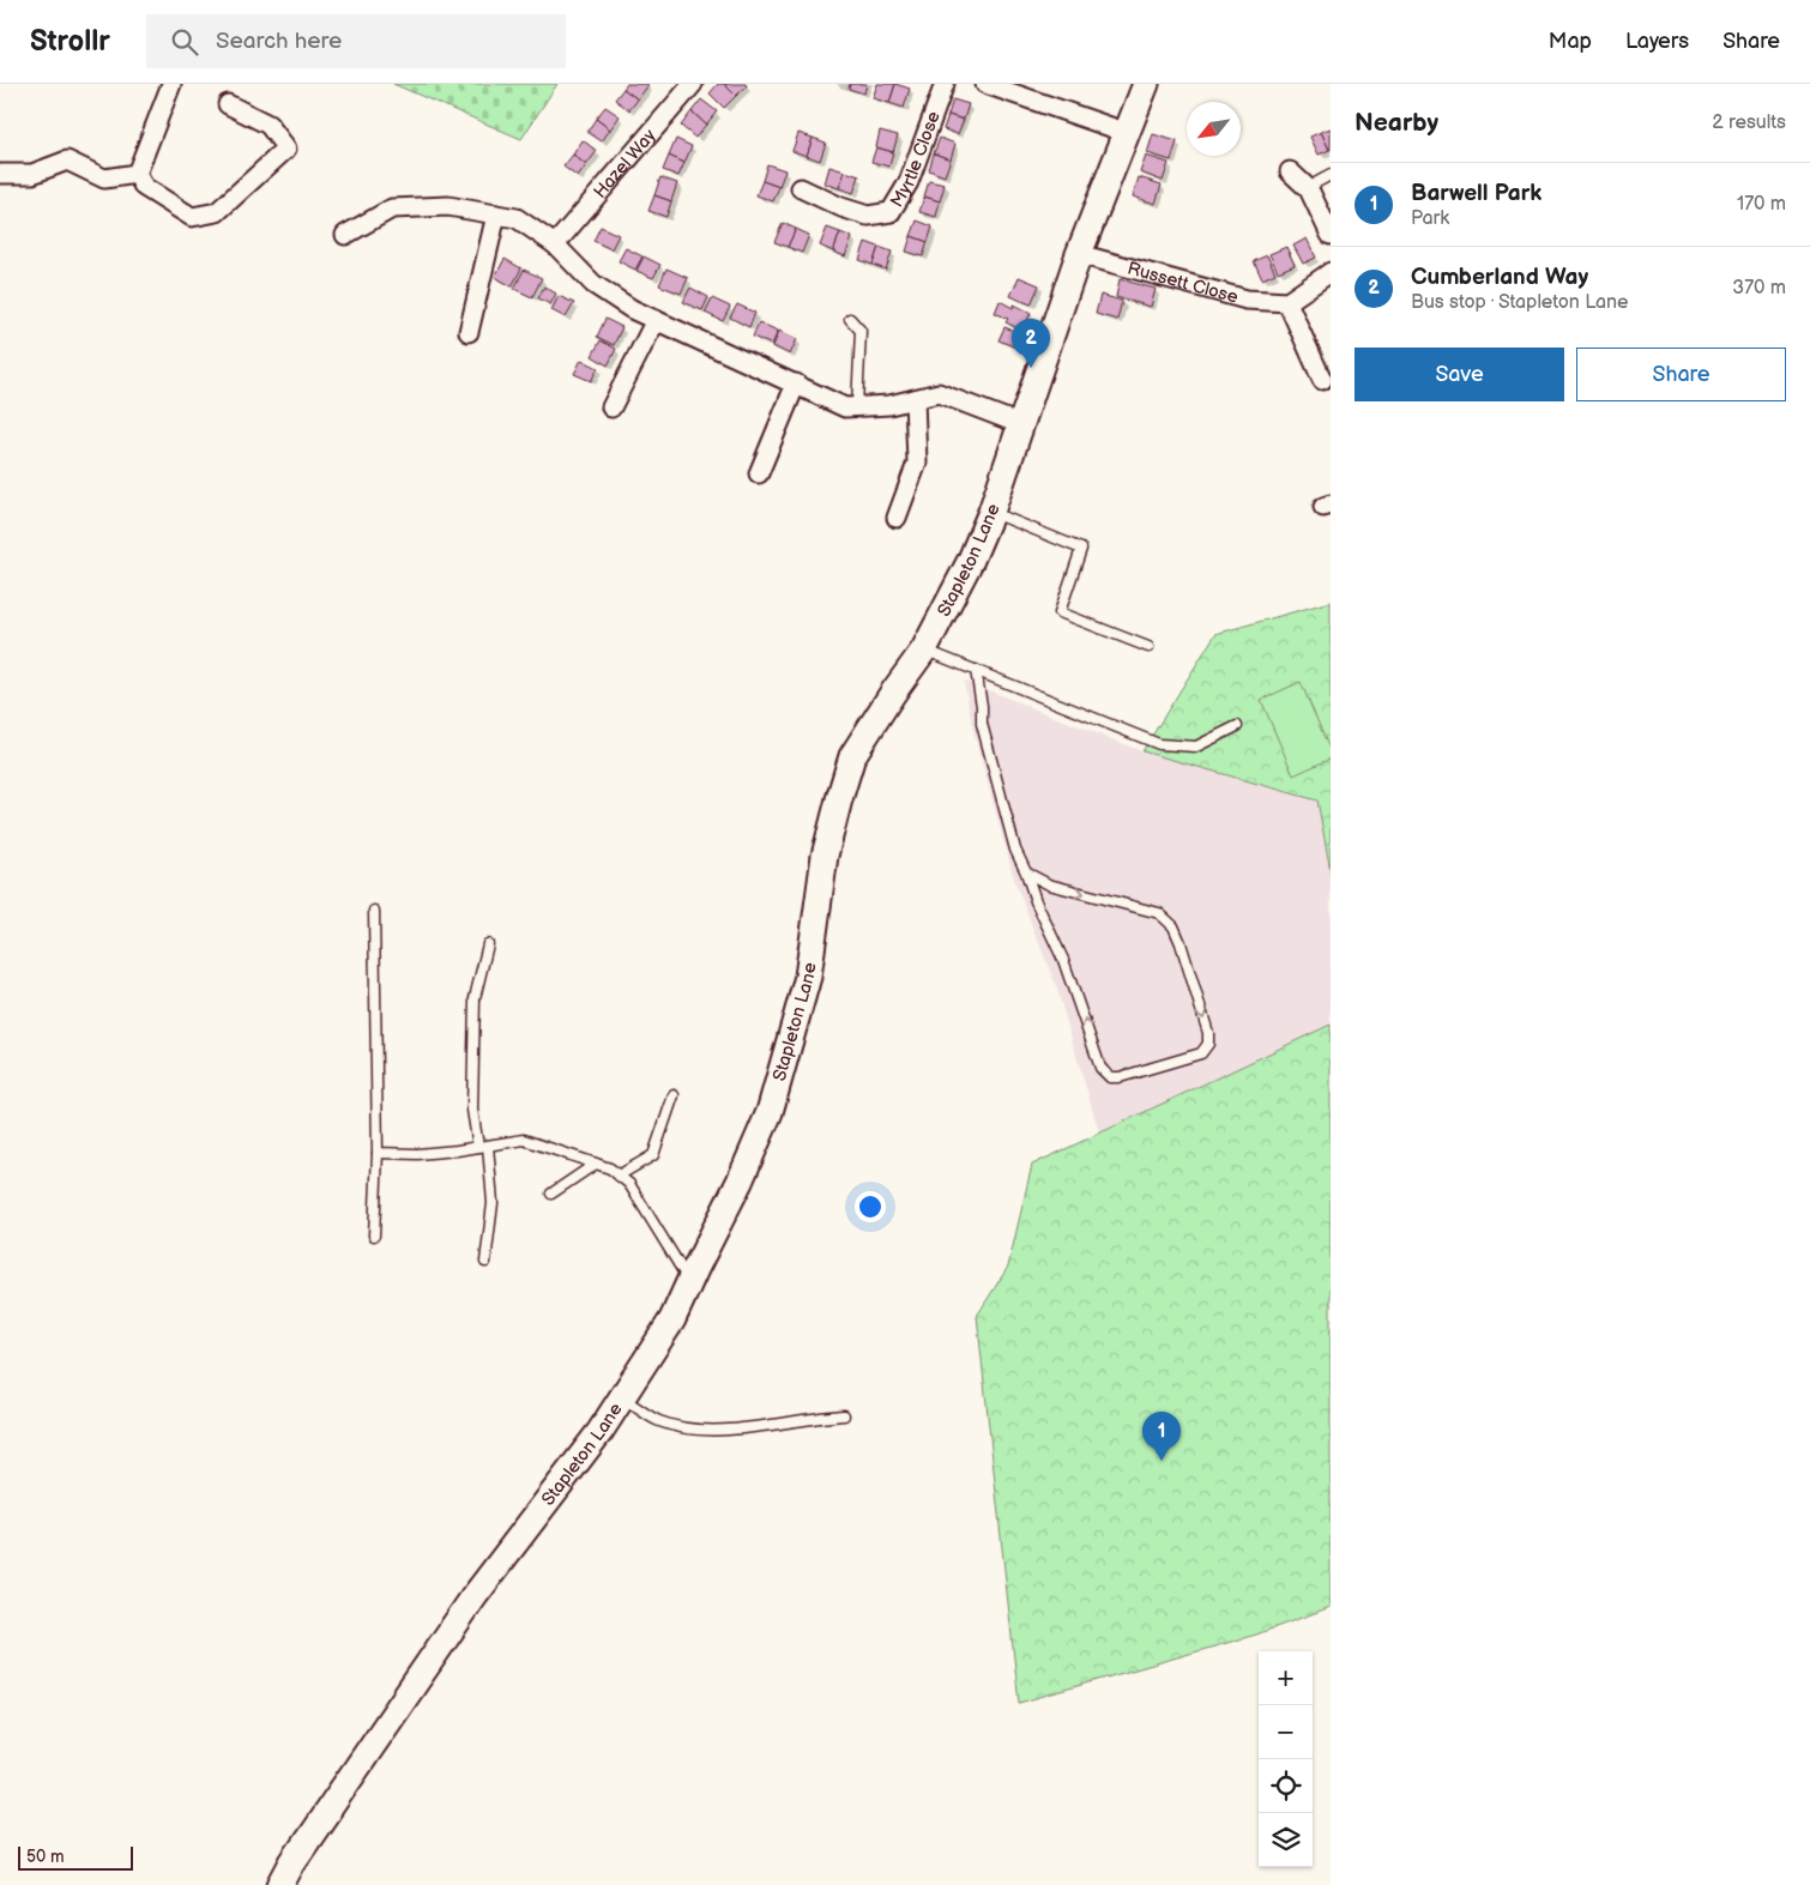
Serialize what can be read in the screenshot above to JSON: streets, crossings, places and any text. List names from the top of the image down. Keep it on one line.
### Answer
{"streets":{"street":["Myrtle Close","Hazel Way","Russett Close","Stapleton Lane"]},"crossings":[["Russett Close","Stapleton Lane"]],"scale_bar":"50 m","north":"bottom left","page":{"header":"Strollr","search":"Search here","nav":["Map","Layers","Share"],"heading":["Nearby","2 results"],"list":[{"mark":"1","name":"Barwell Park","note":"Park","value":"170 m"},{"mark":"2","name":"Cumberland Way","note":"Bus stop · Stapleton Lane","value":"370 m"}],"pins":["2","1"],"buttons":["Save","Share"],"map_buttons":["+","−"],"scale":"50 m"}}
